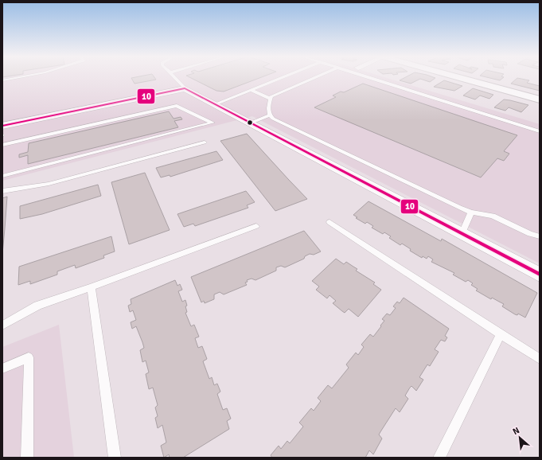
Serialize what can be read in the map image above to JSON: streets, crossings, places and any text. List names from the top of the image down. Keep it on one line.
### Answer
{"lines":["transit line 10"],"north":"top left"}
